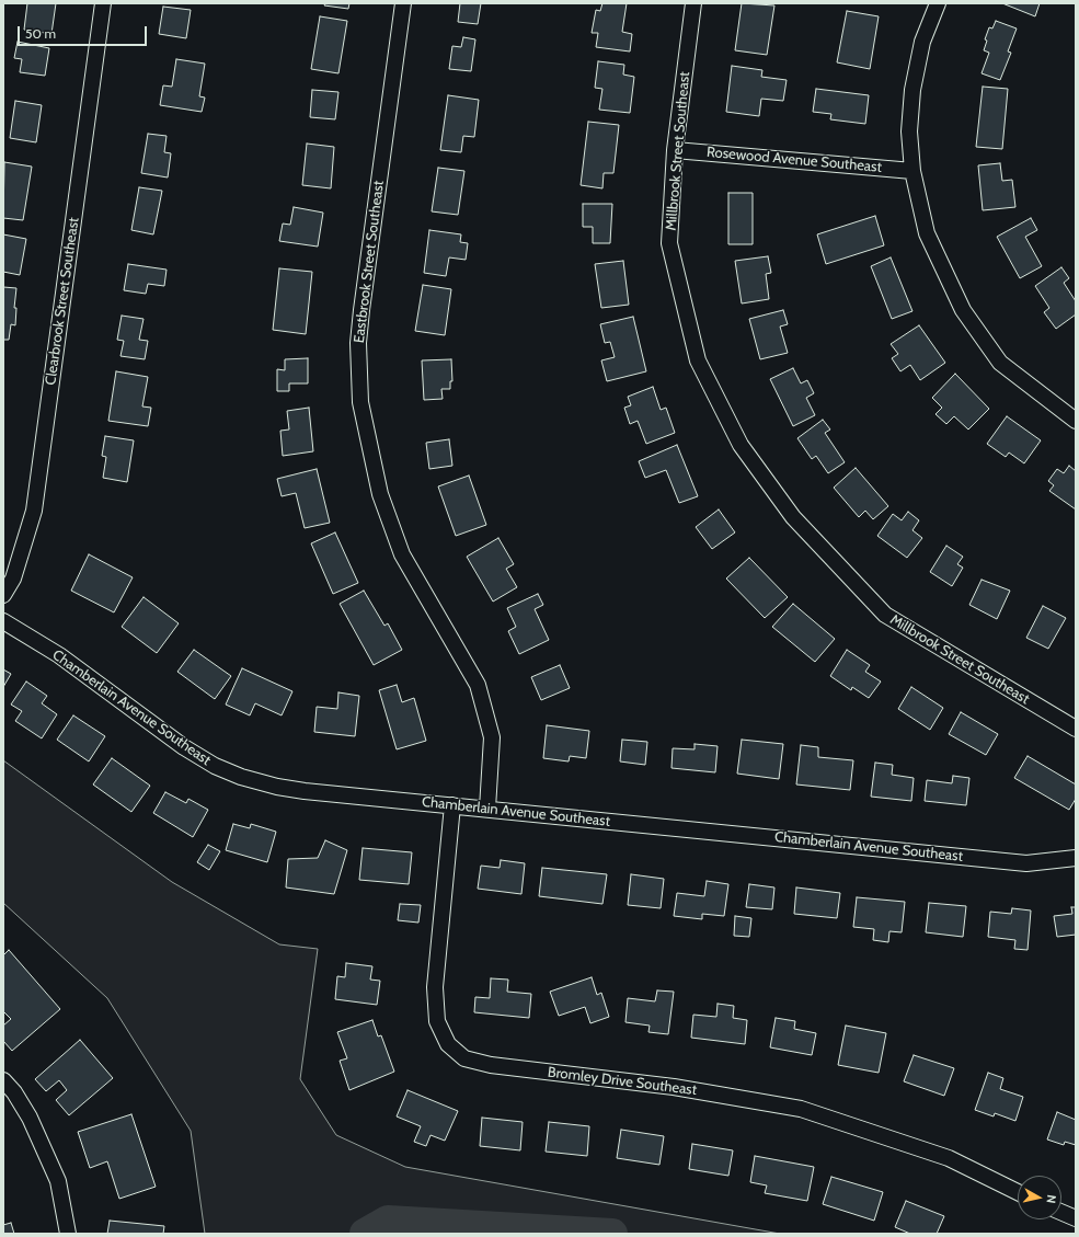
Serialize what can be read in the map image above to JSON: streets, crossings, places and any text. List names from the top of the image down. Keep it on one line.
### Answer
{"streets":{"street":["Millbrook Street Southeast","Rosewood Avenue Southeast","Eastbrook Street Southeast","Clearbrook Street Southeast","Chamberlain Avenue Southeast","Bromley Drive Southeast"]},"crossings":[["Millbrook Street Southeast","Rosewood Avenue Southeast"],["Eastbrook Street Southeast","Chamberlain Avenue Southeast"],["Chamberlain Avenue Southeast","Bromley Drive Southeast"]],"scale_bar":"50 m","north":"right"}
